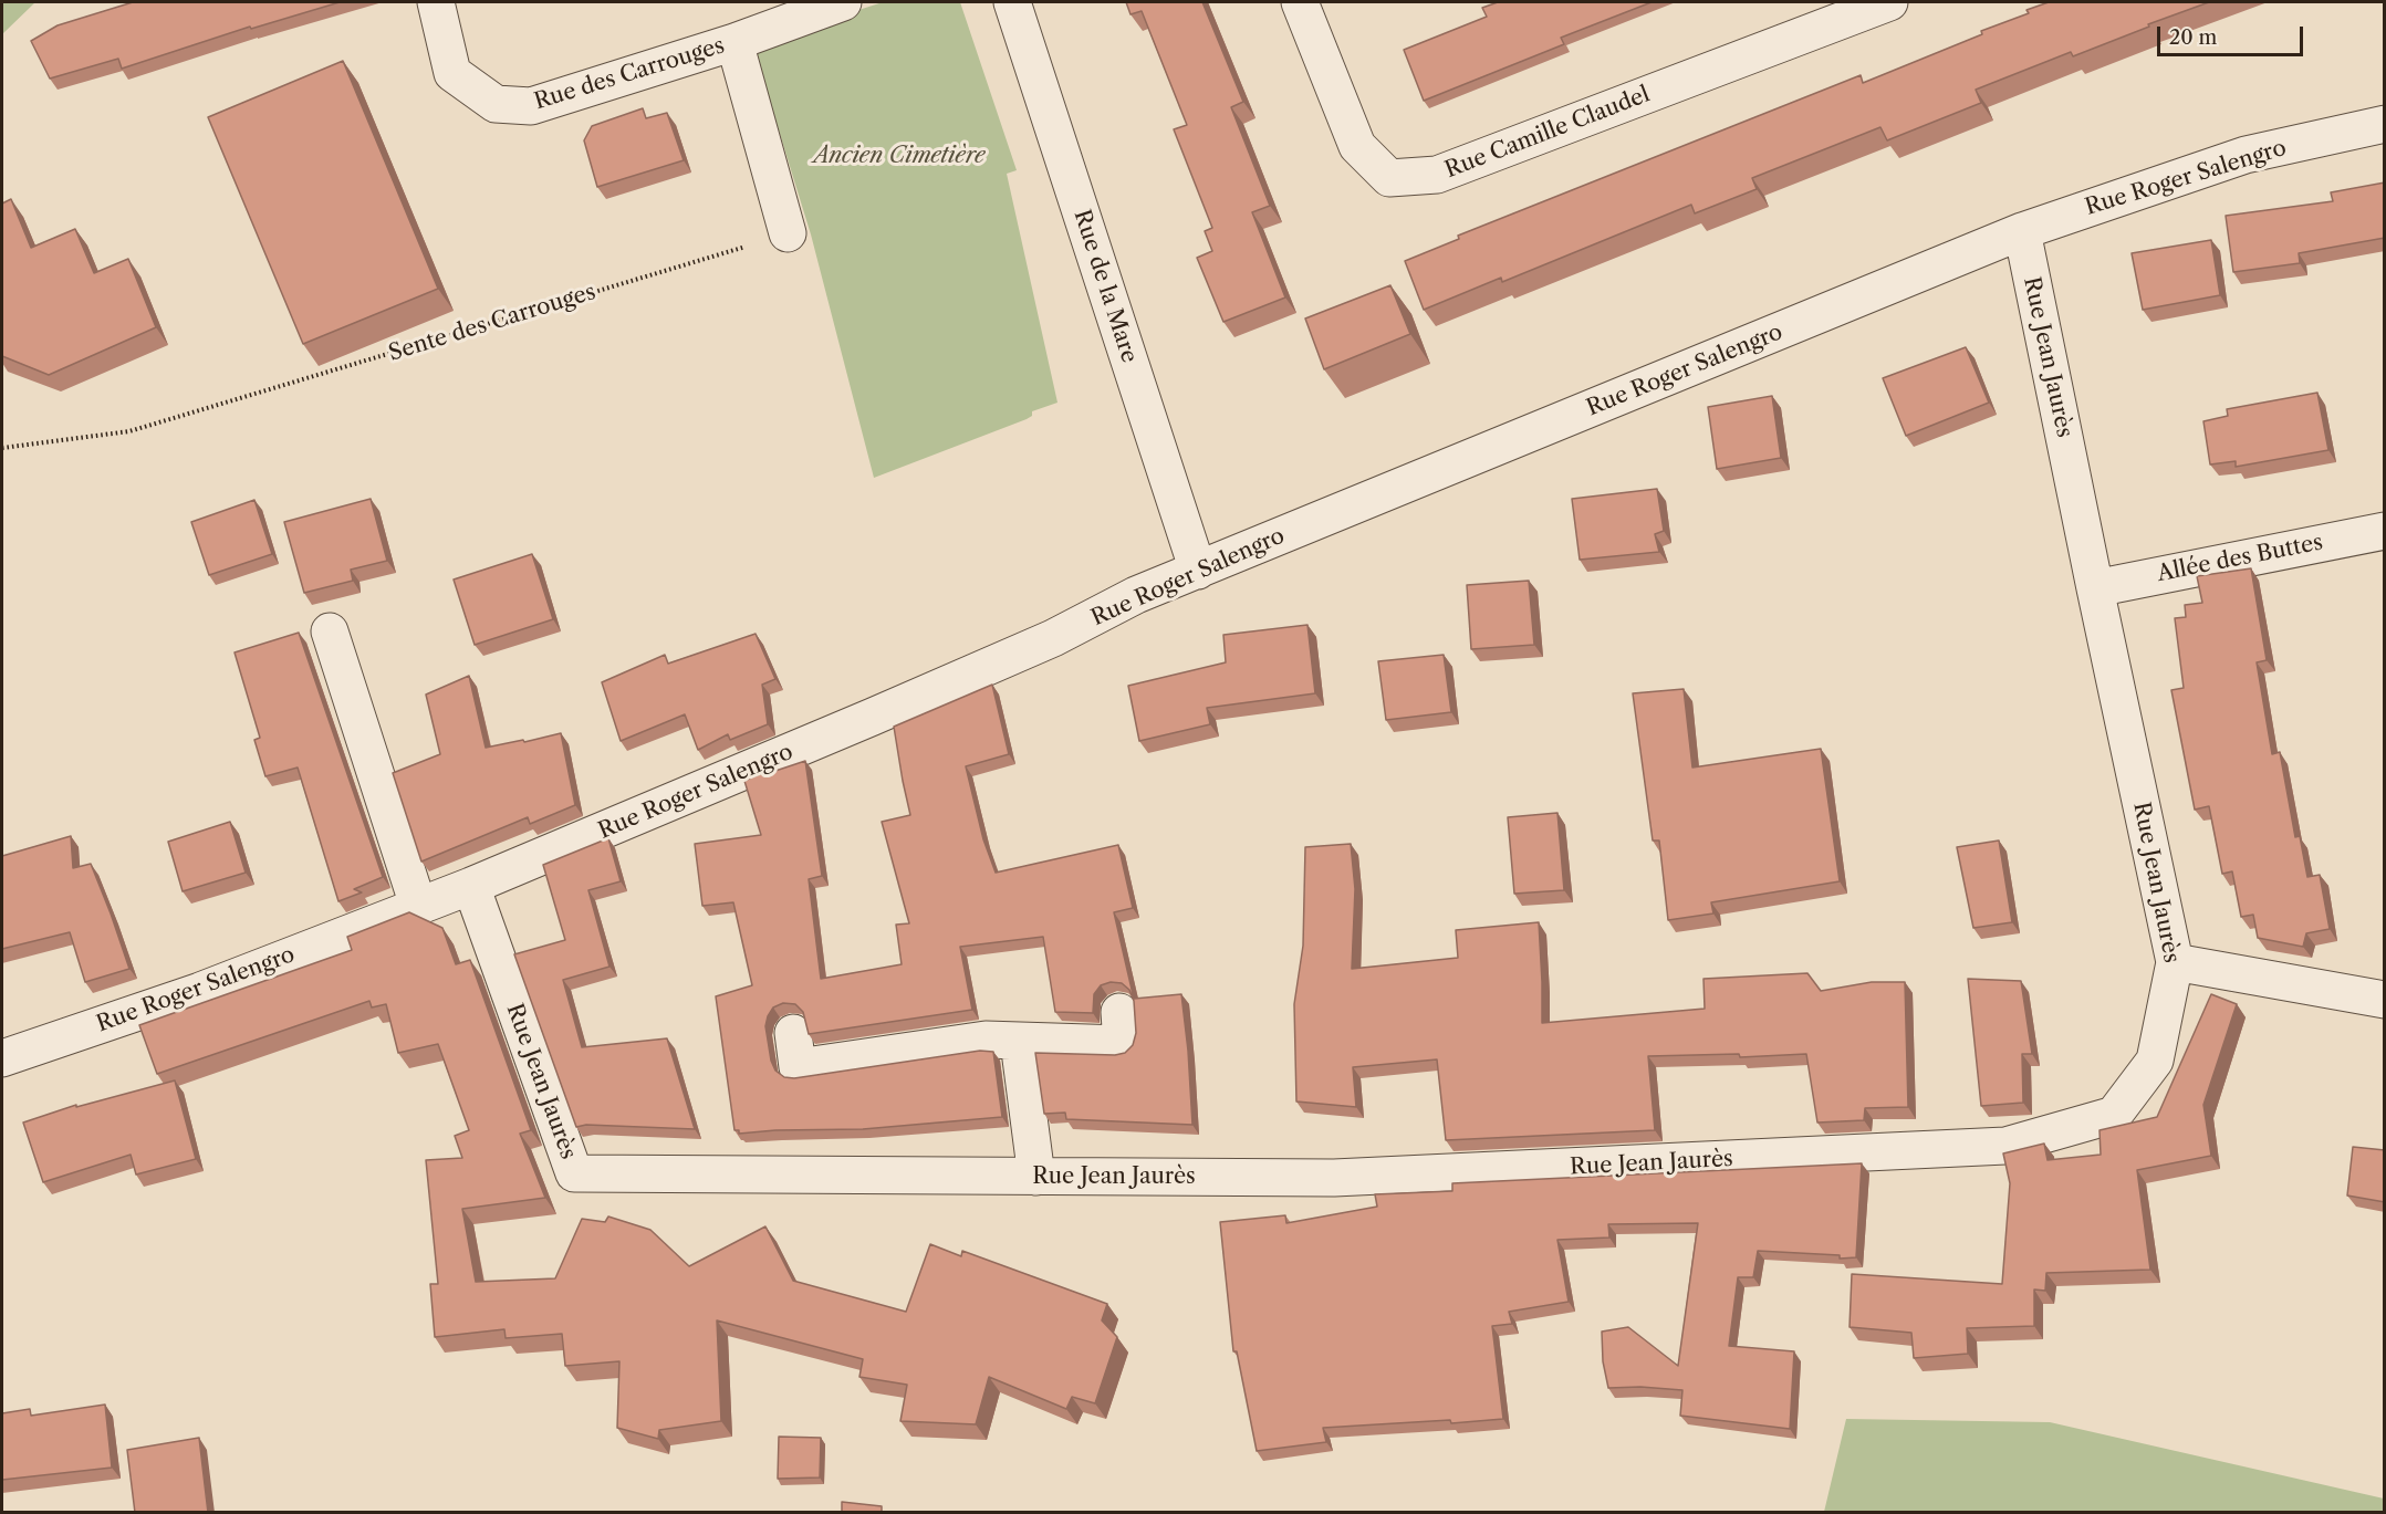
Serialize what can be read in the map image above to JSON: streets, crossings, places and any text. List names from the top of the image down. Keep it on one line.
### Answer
{"streets":{"street":["Rue des Carrouges","Rue Camille Claudel","Rue Roger Salengro","Rue de la Mare","Rue Jean Jaurès","Allée des Buttes"],"path":["Sente des Carrouges"]},"crossings":[["Rue Roger Salengro","Rue de la Mare"],["Rue Roger Salengro","Rue Jean Jaurès"],["Rue Jean Jaurès","Allée des Buttes"]],"parks":["Ancien Cimetière"],"scale_bar":"20 m"}
